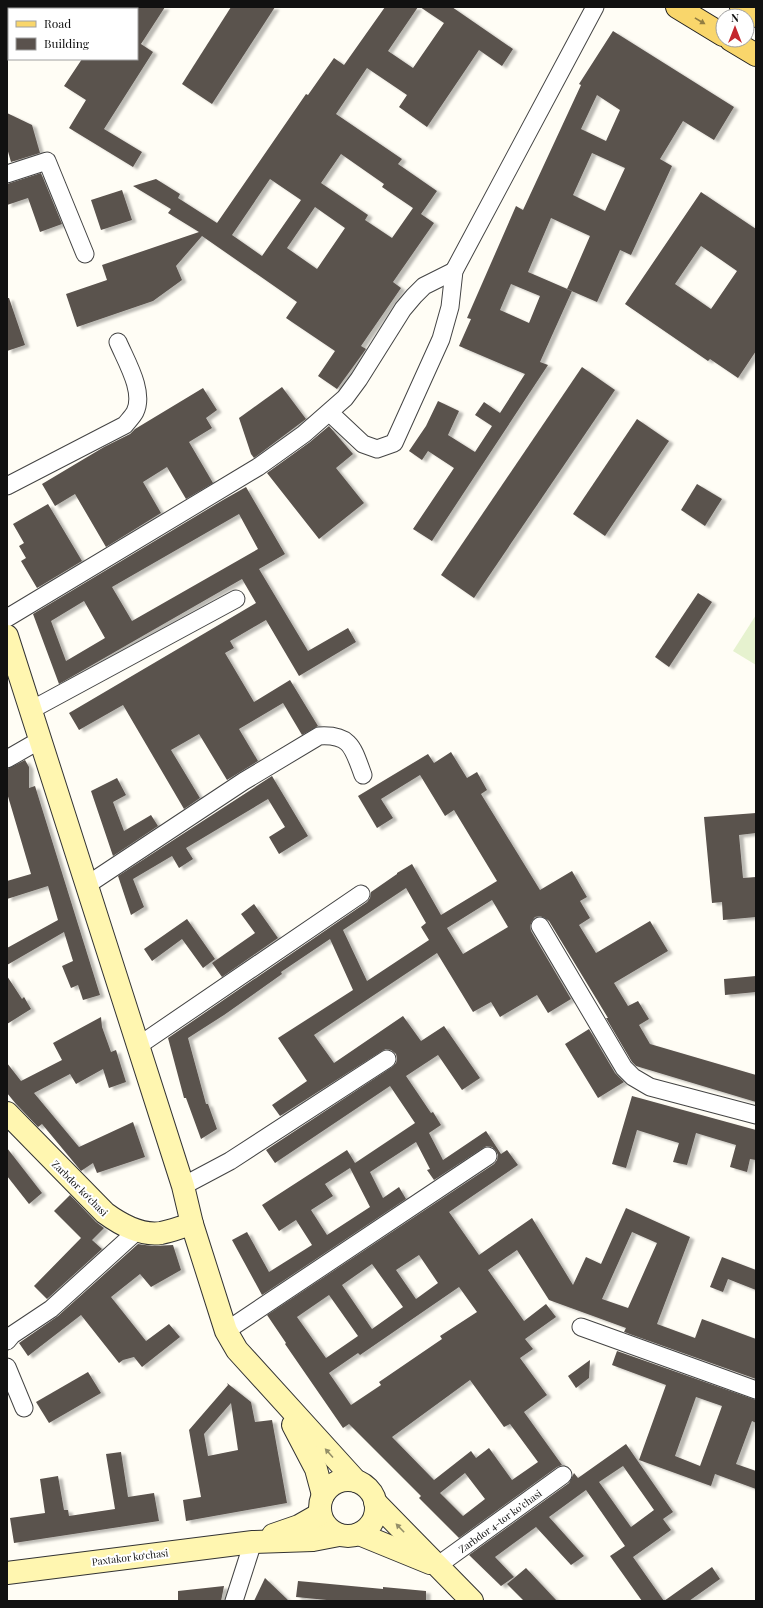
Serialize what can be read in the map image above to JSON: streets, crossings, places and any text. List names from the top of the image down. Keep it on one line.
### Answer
{"streets":{"main road":["Zarbdor koʻchasi","Paxtakor koʻchasi"],"street":["Zarbdor 4-tor koʼchasi"]},"legend":["Road","Building"],"north":"top"}
